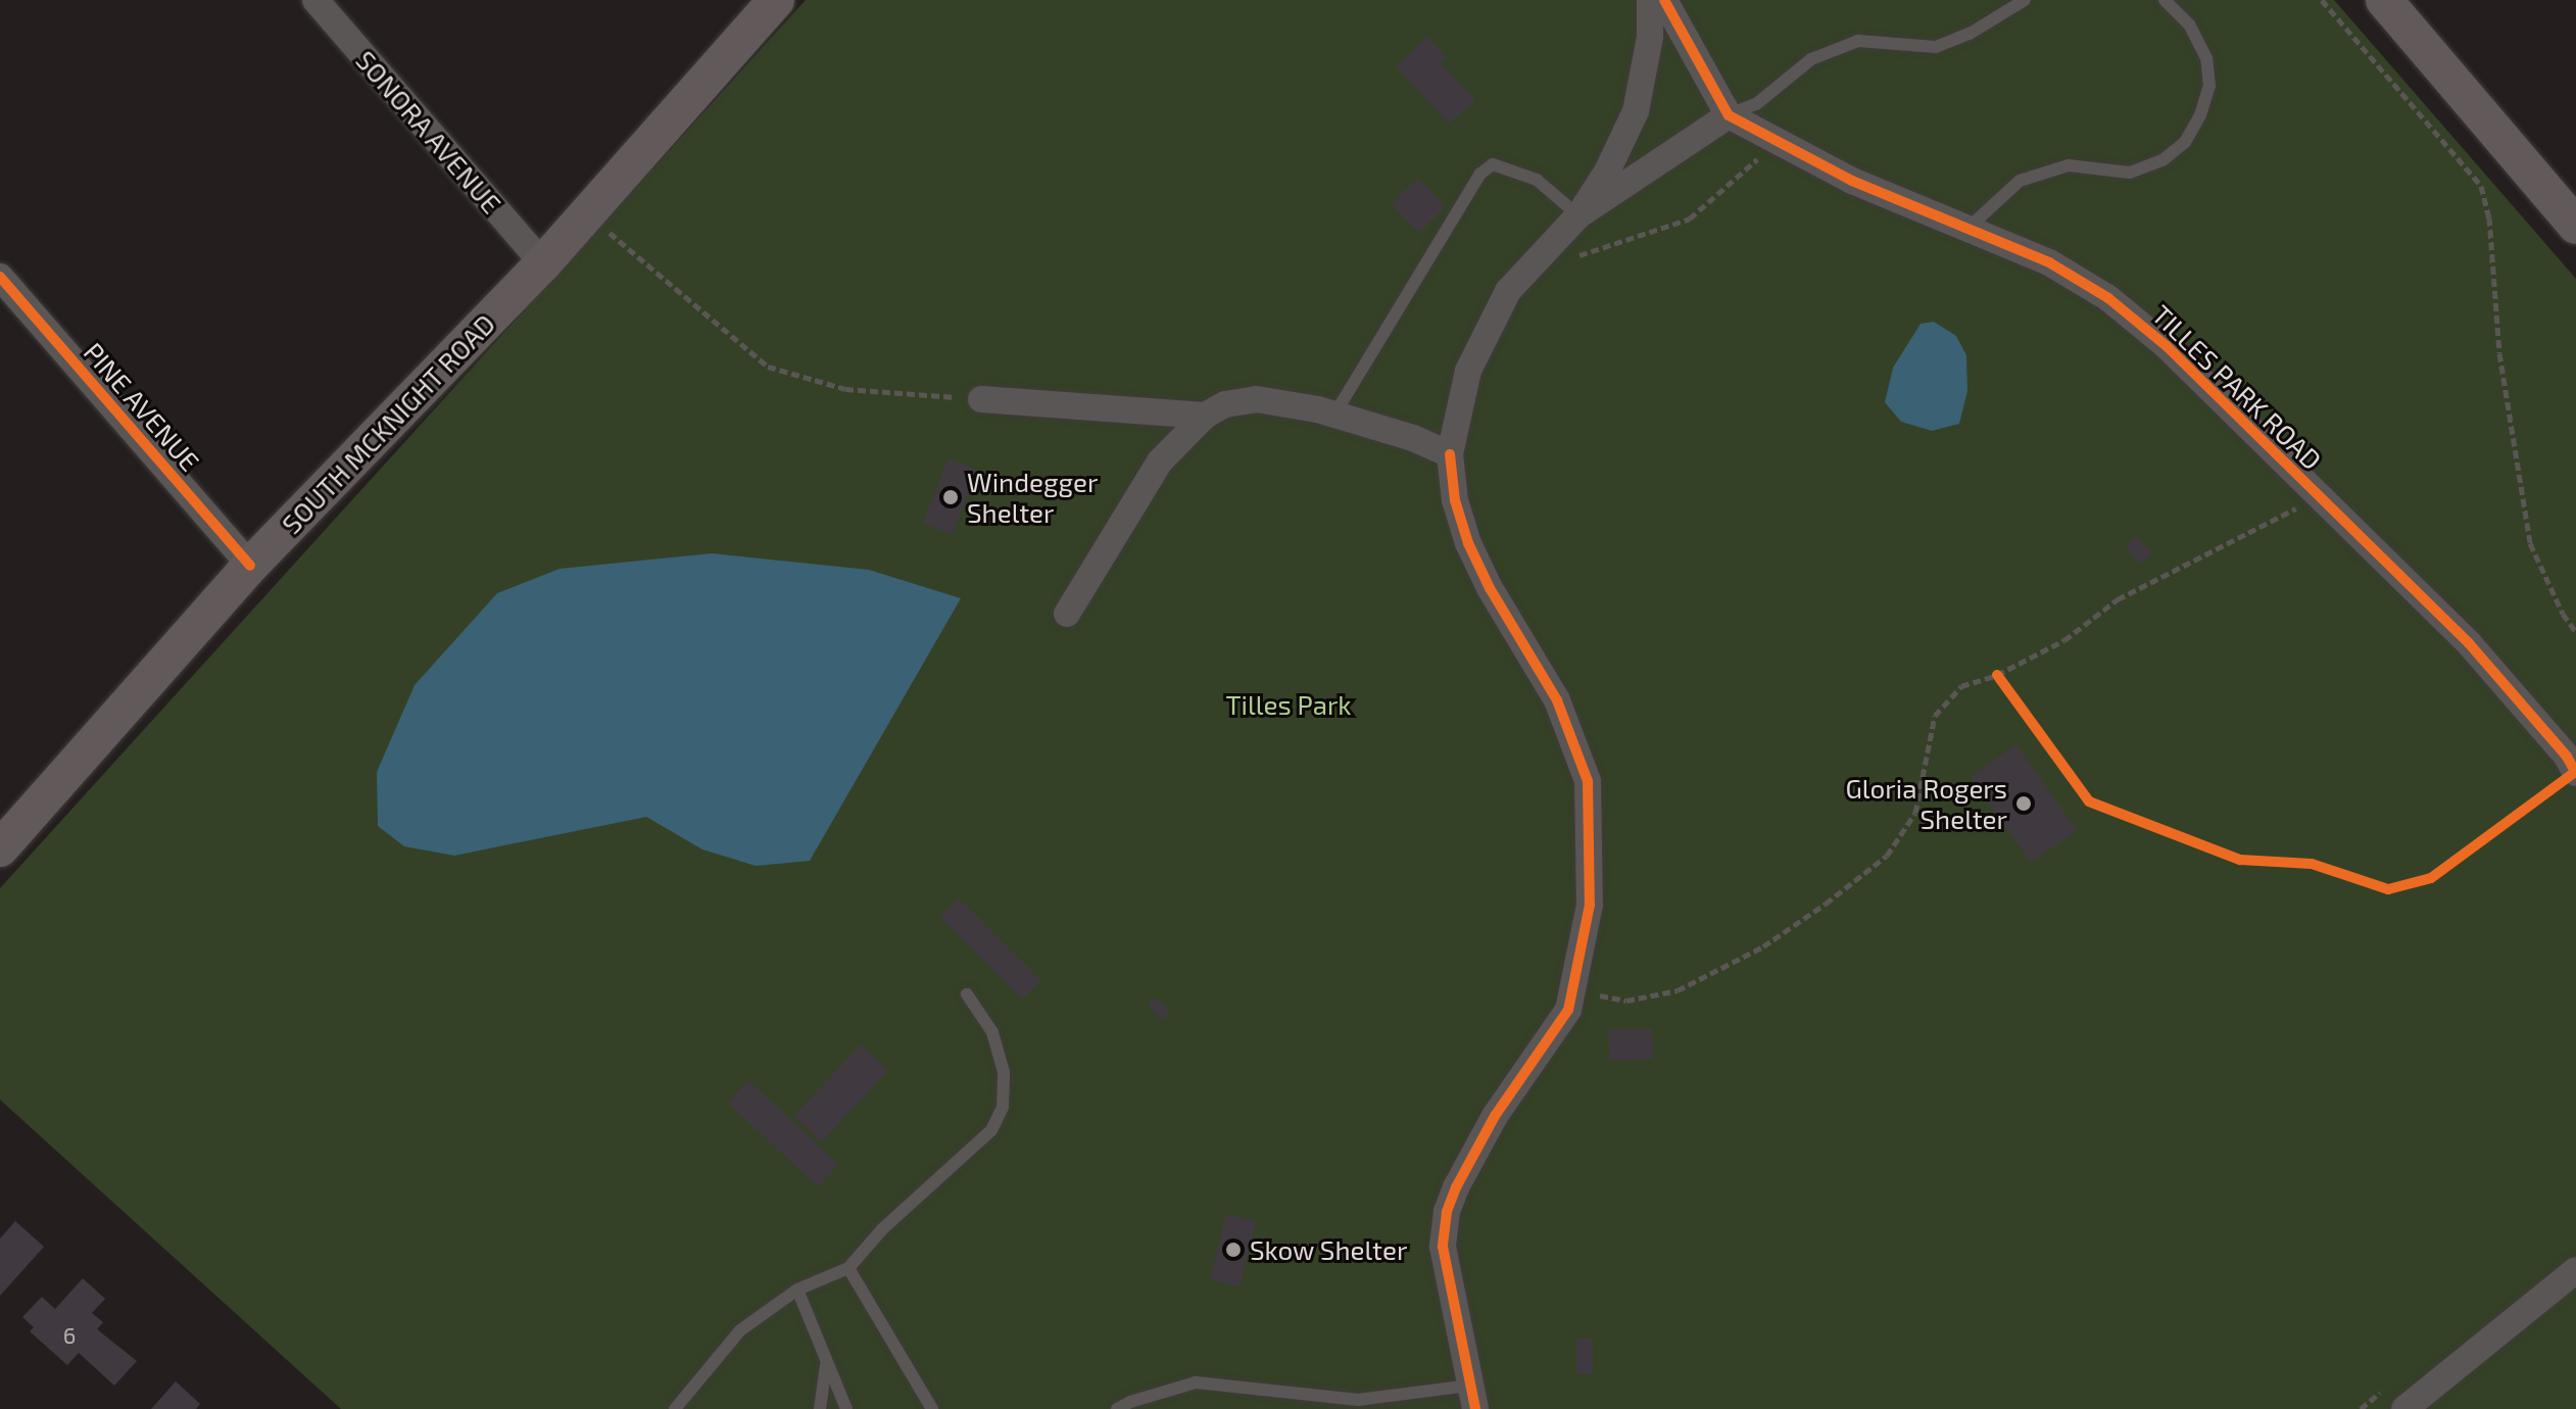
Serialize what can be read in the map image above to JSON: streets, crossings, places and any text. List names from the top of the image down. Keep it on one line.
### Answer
{"streets":{"main road":["SOUTH MCKNIGHT ROAD"],"street":["SONORA AVENUE","TILLES PARK ROAD","PINE AVENUE"]},"crossings":[["SONORA AVENUE","SOUTH MCKNIGHT ROAD"],["PINE AVENUE","SOUTH MCKNIGHT ROAD"]],"parks":["Tilles Park"],"places":["Windegger Shelter","Gloria Rogers Shelter","Skow Shelter"],"house_numbers":["6"]}
